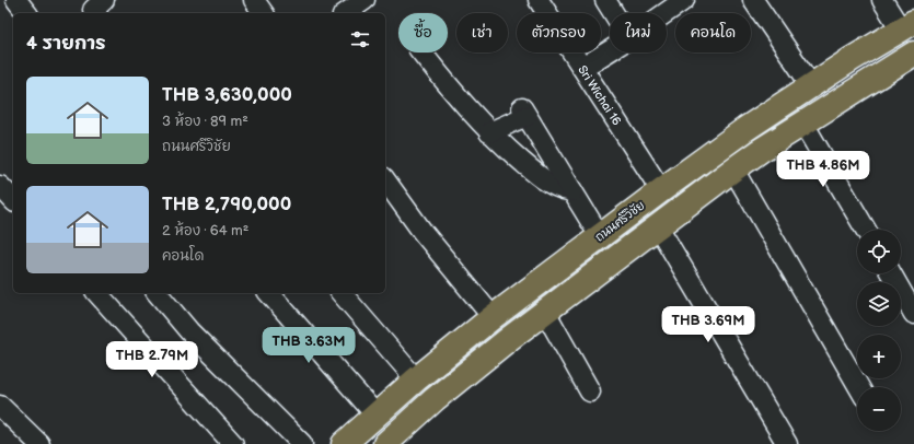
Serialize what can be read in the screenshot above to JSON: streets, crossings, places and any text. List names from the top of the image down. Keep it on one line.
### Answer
{"streets":{"main road":["ถนนศรีวิชัย"],"street":["Sri Wichai 16"]},"crossings":[["Sri Wichai 16","ถนนศรีวิชัย"]],"page":{"chip":["ซื้อ","เช่า","ตัวกรอง","ใหม่","คอนโด"],"heading":"4 รายการ","list":[{"name":"THB 3,630,000","note":"3 ห้อง · 89 m² · ถนนศรีวิชัย"},{"name":"THB 2,790,000","note":"2 ห้อง · 64 m² · คอนโด"}],"price":["THB 4.86M","THB 3.69M","THB 3.63M","THB 2.79M"],"map_buttons":["+","−"]}}
